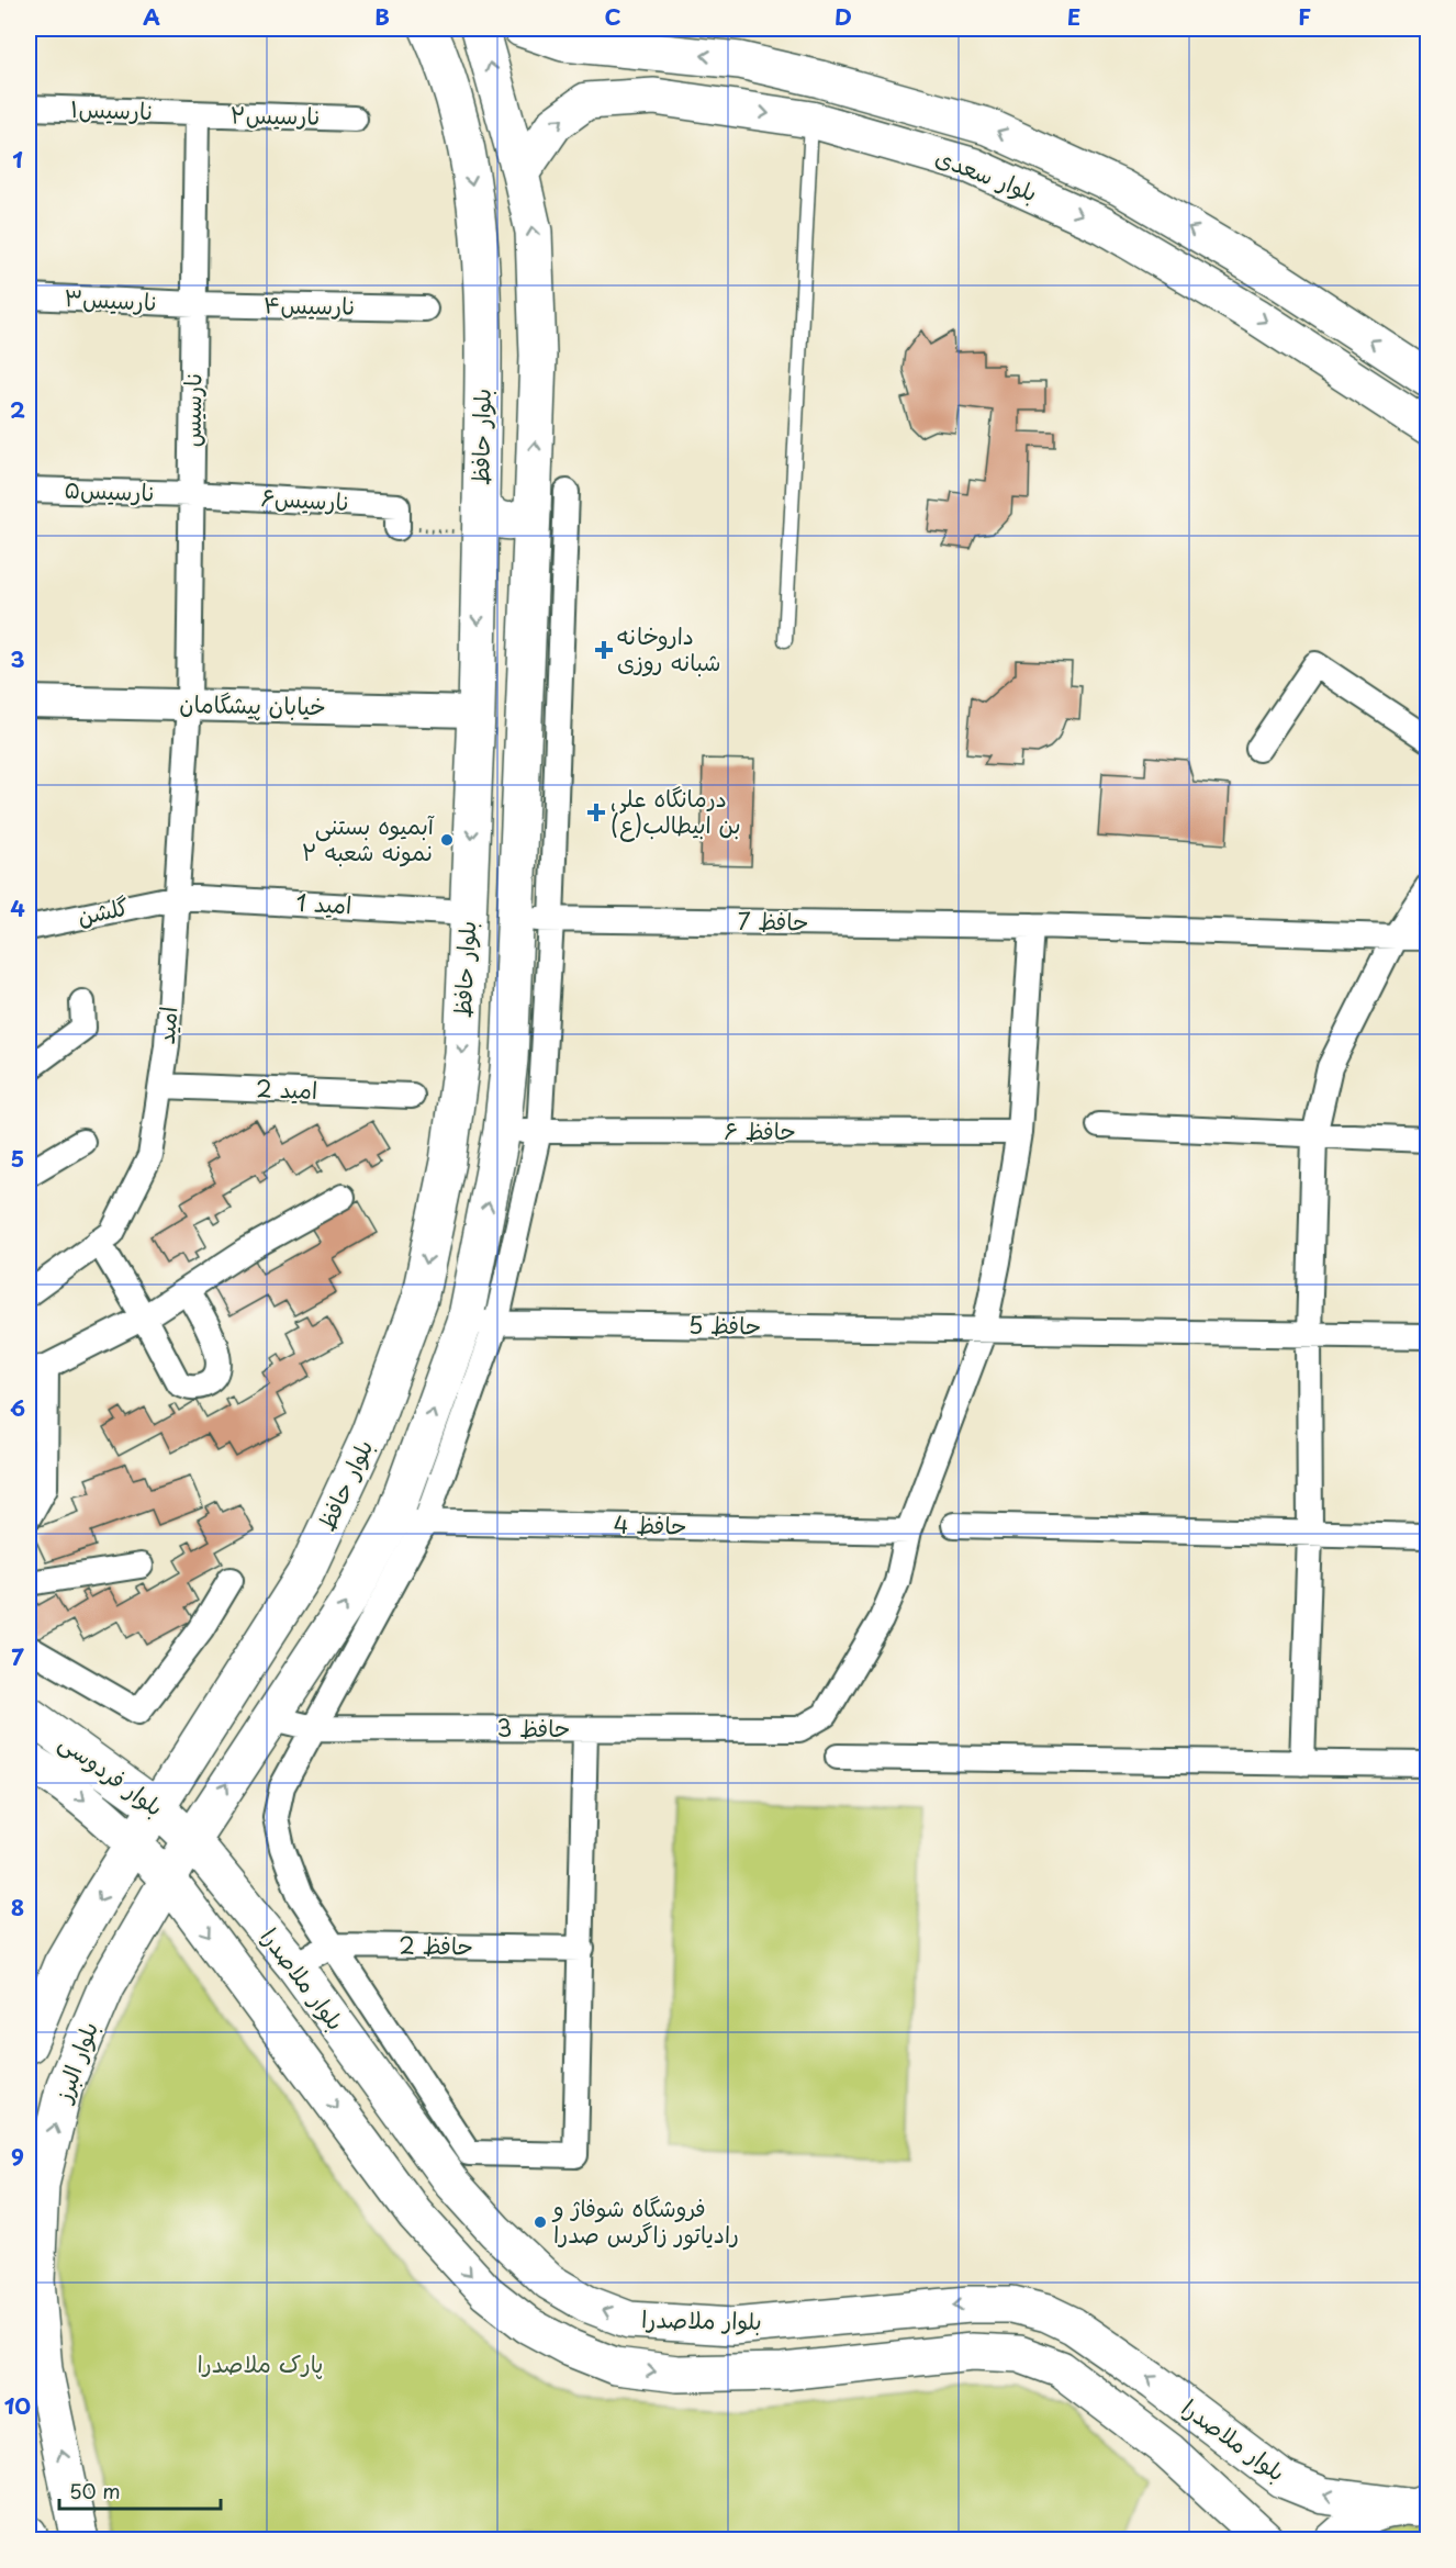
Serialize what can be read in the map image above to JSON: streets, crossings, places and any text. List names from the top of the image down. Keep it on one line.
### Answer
{"streets":{"main road":["بلوار سعدی","بلوار حافظ","بلوار فردوسی","بلوار ملاصدرا","بلوار البرز"],"street":["نارسیس۱","نارسیس۲","نارسیس۳","نارسیس۴","نارسیس","نارسیس۵","نارسیس۶","خیابان پیشگامان","امید 1","گلشن","حافظ 7","امید","امید 2","حافظ ۶","حافظ 5","حافظ 4","حافظ 3","حافظ 2"]},"crossings":[["نارسیس۱","نارسیس۲"],["نارسیس۱","نارسیس"],["نارسیس۲","نارسیس"],["بلوار سعدی","بلوار حافظ"],["نارسیس۳","نارسیس۴"],["نارسیس۳","نارسیس"],["نارسیس۴","نارسیس"],["نارسیس","نارسیس۵"],["نارسیس","نارسیس۶"],["نارسیس","خیابان پیشگامان"],["نارسیس","امید"],["بلوار حافظ","خیابان پیشگامان"],["بلوار حافظ","امید 1"],["بلوار حافظ","حافظ 7"],["بلوار حافظ","حافظ ۶"],["بلوار حافظ","حافظ 5"],["بلوار حافظ","حافظ 4"],["بلوار حافظ","حافظ 3"],["بلوار حافظ","بلوار فردوسی"],["بلوار حافظ","بلوار ملاصدرا"],["بلوار حافظ","بلوار البرز"],["نارسیس۵","نارسیس۶"],["خیابان پیشگامان","امید"],["امید 1","گلشن"],["امید 1","امید"],["گلشن","امید"],["امید","امید 2"],["حافظ 4","حافظ 3"],["بلوار فردوسی","بلوار ملاصدرا"],["بلوار فردوسی","بلوار البرز"],["حافظ 2","بلوار ملاصدرا"],["بلوار ملاصدرا","بلوار البرز"]],"parks":["پارک ملاصدرا"],"places":{"health":["داروخانه شبانه روزی","درمانگاه علی بن ابیطالب(ع)"],"other":["آبمیوه بستنی نمونه شعبه ۲","فروشگاه شوفاژ و رادیاتور زاگرس صدرا"]},"scale_bar":"50 m","grid":{"columns":["A","B","C","D","E","F"],"rows":["1","2","3","4","5","6","7","8","9","10"]}}
